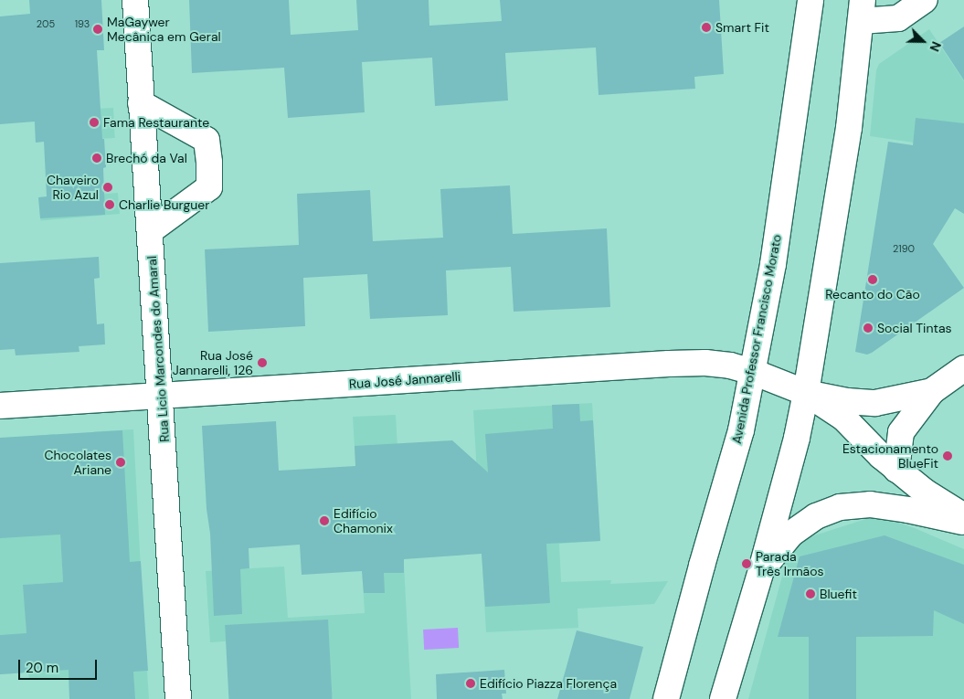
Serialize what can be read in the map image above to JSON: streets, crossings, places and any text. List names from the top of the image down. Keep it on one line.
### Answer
{"streets":{"main road":["Avenida Professor Francisco Morato","Rua Licio Marcondes do Amaral","Rua José Jannarelli"]},"crossings":[["Avenida Professor Francisco Morato","Rua José Jannarelli"],["Rua Licio Marcondes do Amaral","Rua José Jannarelli"]],"places":["Smart Fit","MaGaywer Mecânica em Geral","Fama Restaurante","Brechó da Val","Chaveiro Rio Azul","Charlie Burguer","Recanto do Cão","Social Tintas","Rua José Jannarelli, 126","Estacionamento BlueFit","Chocolates Ariane","Edifício Chamonix","Parada Três Irmãos","Bluefit","Edifício Piazza Florença"],"house_numbers":["205","193","2190"],"scale_bar":"20 m","north":"bottom right"}
